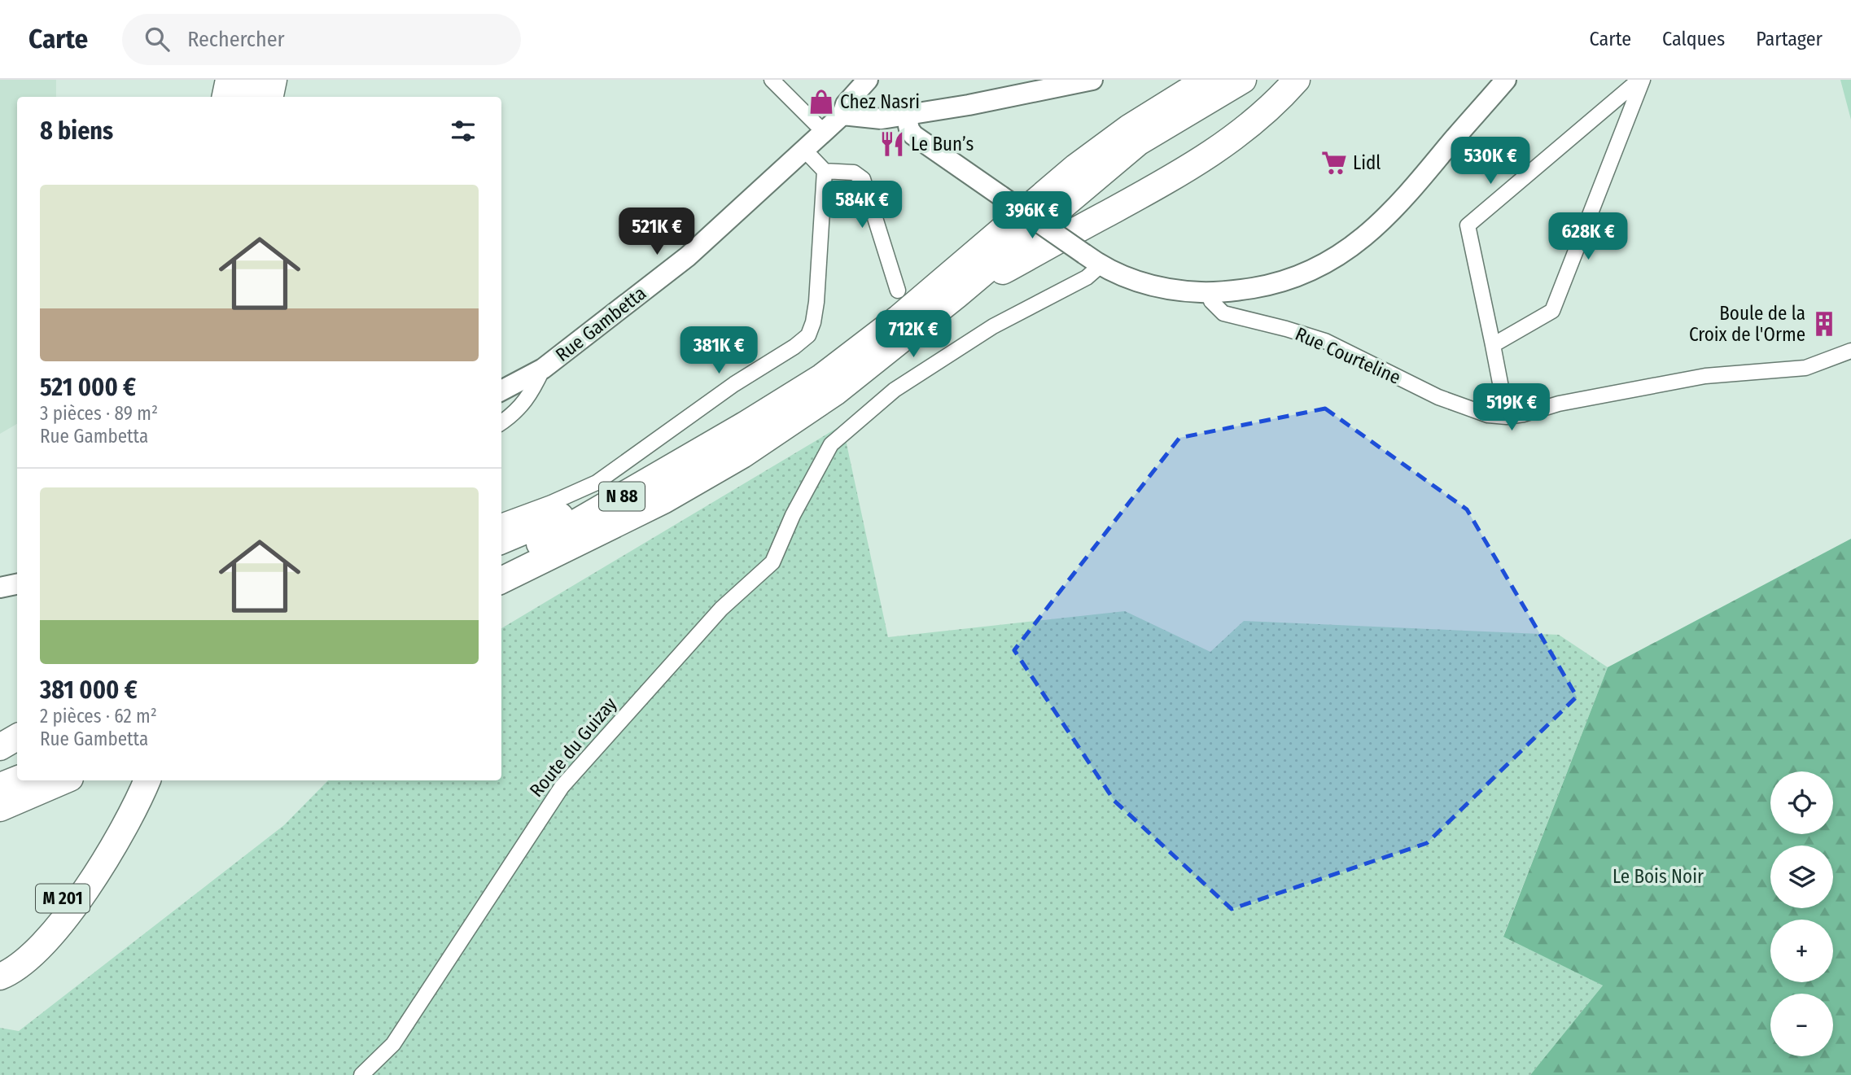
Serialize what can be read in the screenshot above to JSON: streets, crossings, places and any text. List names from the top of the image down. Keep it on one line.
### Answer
{"streets":{"highway":["N 88","M 201"],"main road":["Rue Gambetta"],"street":["Rue Courteline","Route du Guizay"]},"parks":["Le Bois Noir"],"places":{"shop":["Chez Nasri"],"restaurant":["Le Bun’s"],"supermarket":["Lidl"],"building":["Boule de la Croix de l'Orme"]},"page":{"header":"Carte","search":"Rechercher","nav":["Carte","Calques","Partager"],"heading":"8 biens","price":["530K €","584K €","396K €","521K €","628K €","712K €","381K €","519K €"],"list":[{"name":"521 000 €","note":"3 pièces · 89 m² · Rue Gambetta"},{"name":"381 000 €","note":"2 pièces · 62 m² · Rue Gambetta"}],"map_buttons":["+","−"]}}
